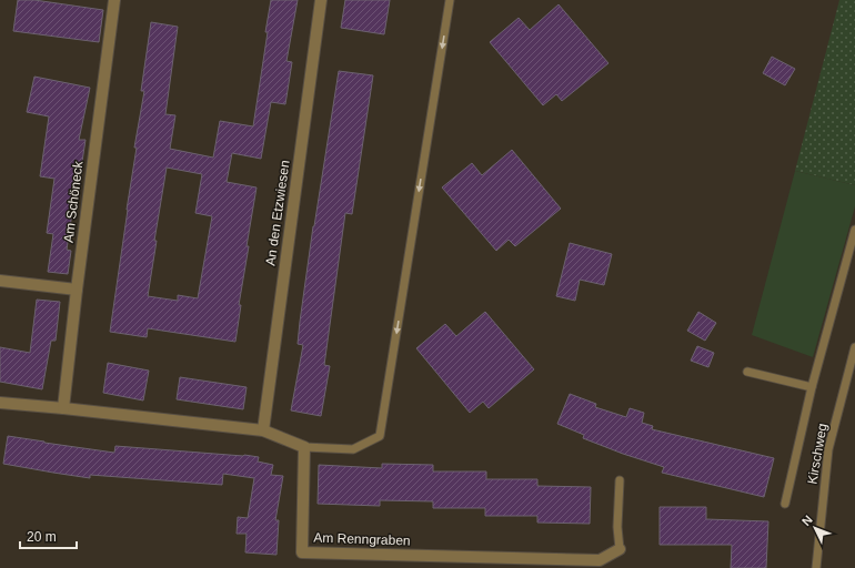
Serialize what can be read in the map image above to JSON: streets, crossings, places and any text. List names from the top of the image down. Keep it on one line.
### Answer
{"streets":{"street":["Am Schöneck","An den Etzwiesen","Am Renngraben"],"lane":["Kirschweg"]},"scale_bar":"20 m","north":"top left"}
